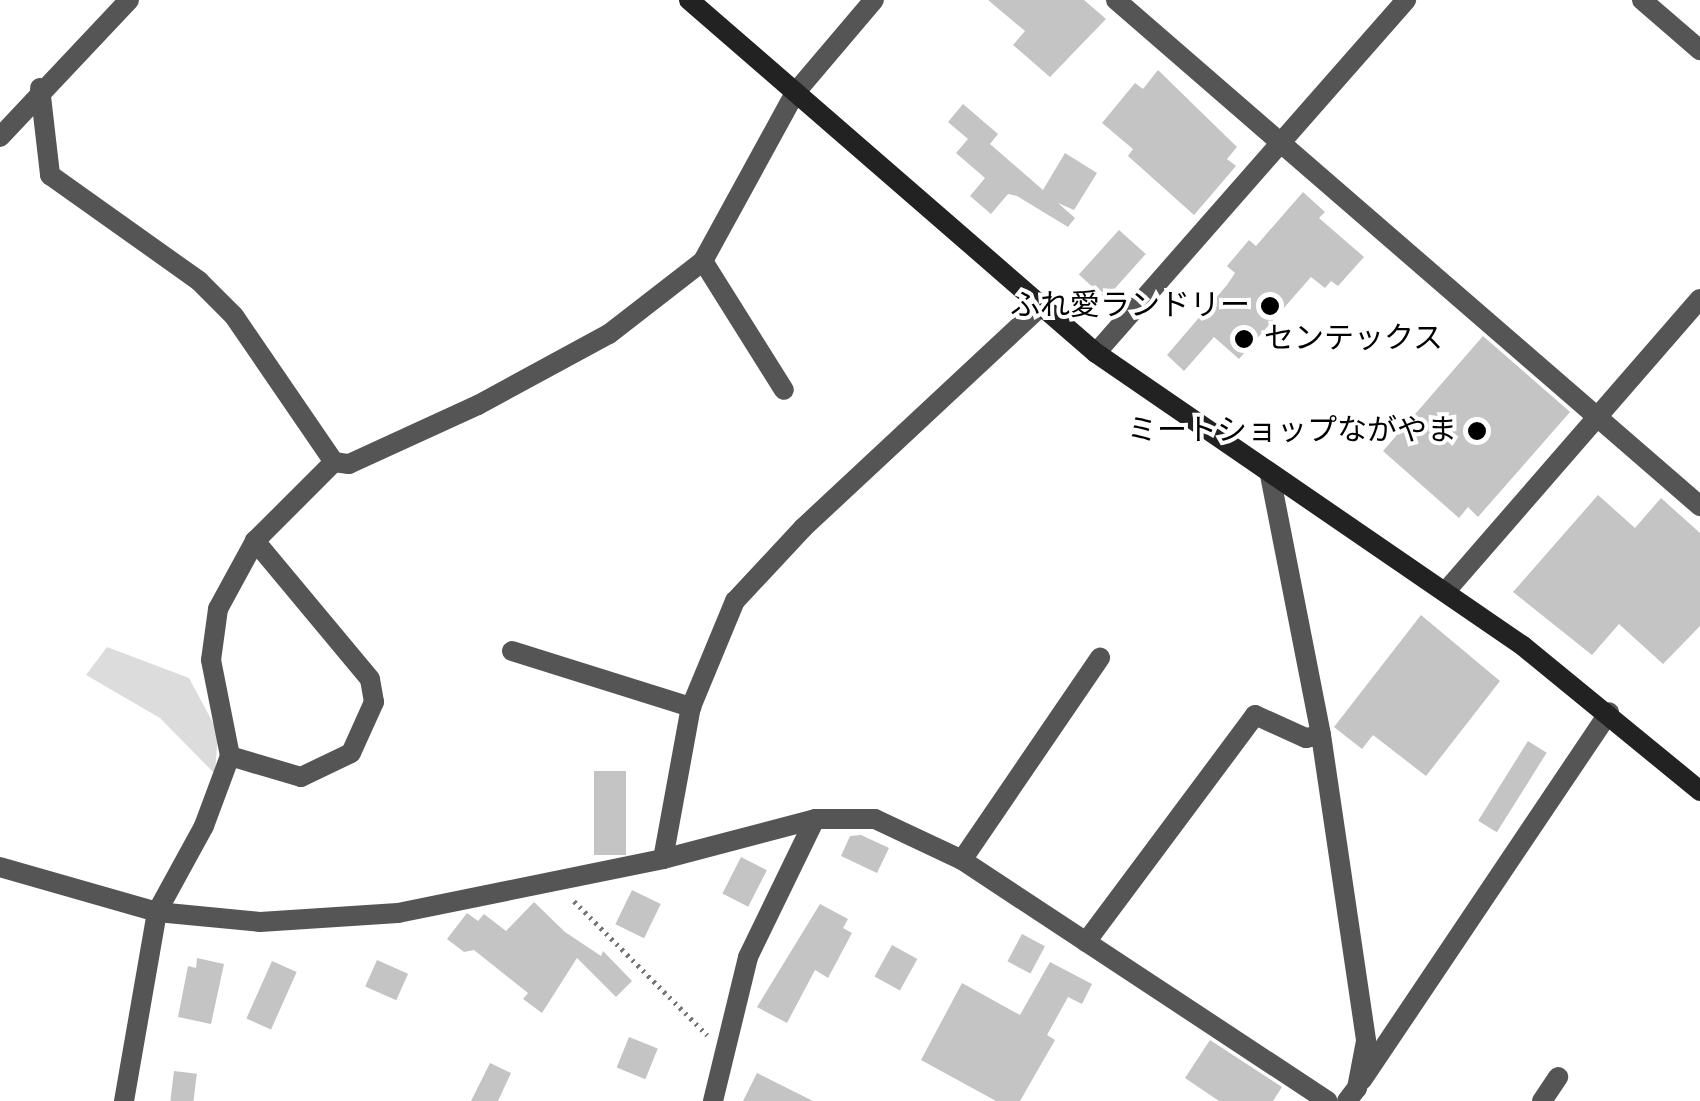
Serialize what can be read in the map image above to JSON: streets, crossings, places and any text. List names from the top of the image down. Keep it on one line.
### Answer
{"places":["ふれ愛ランドリー","センテックス","ミートショップながやま"]}
